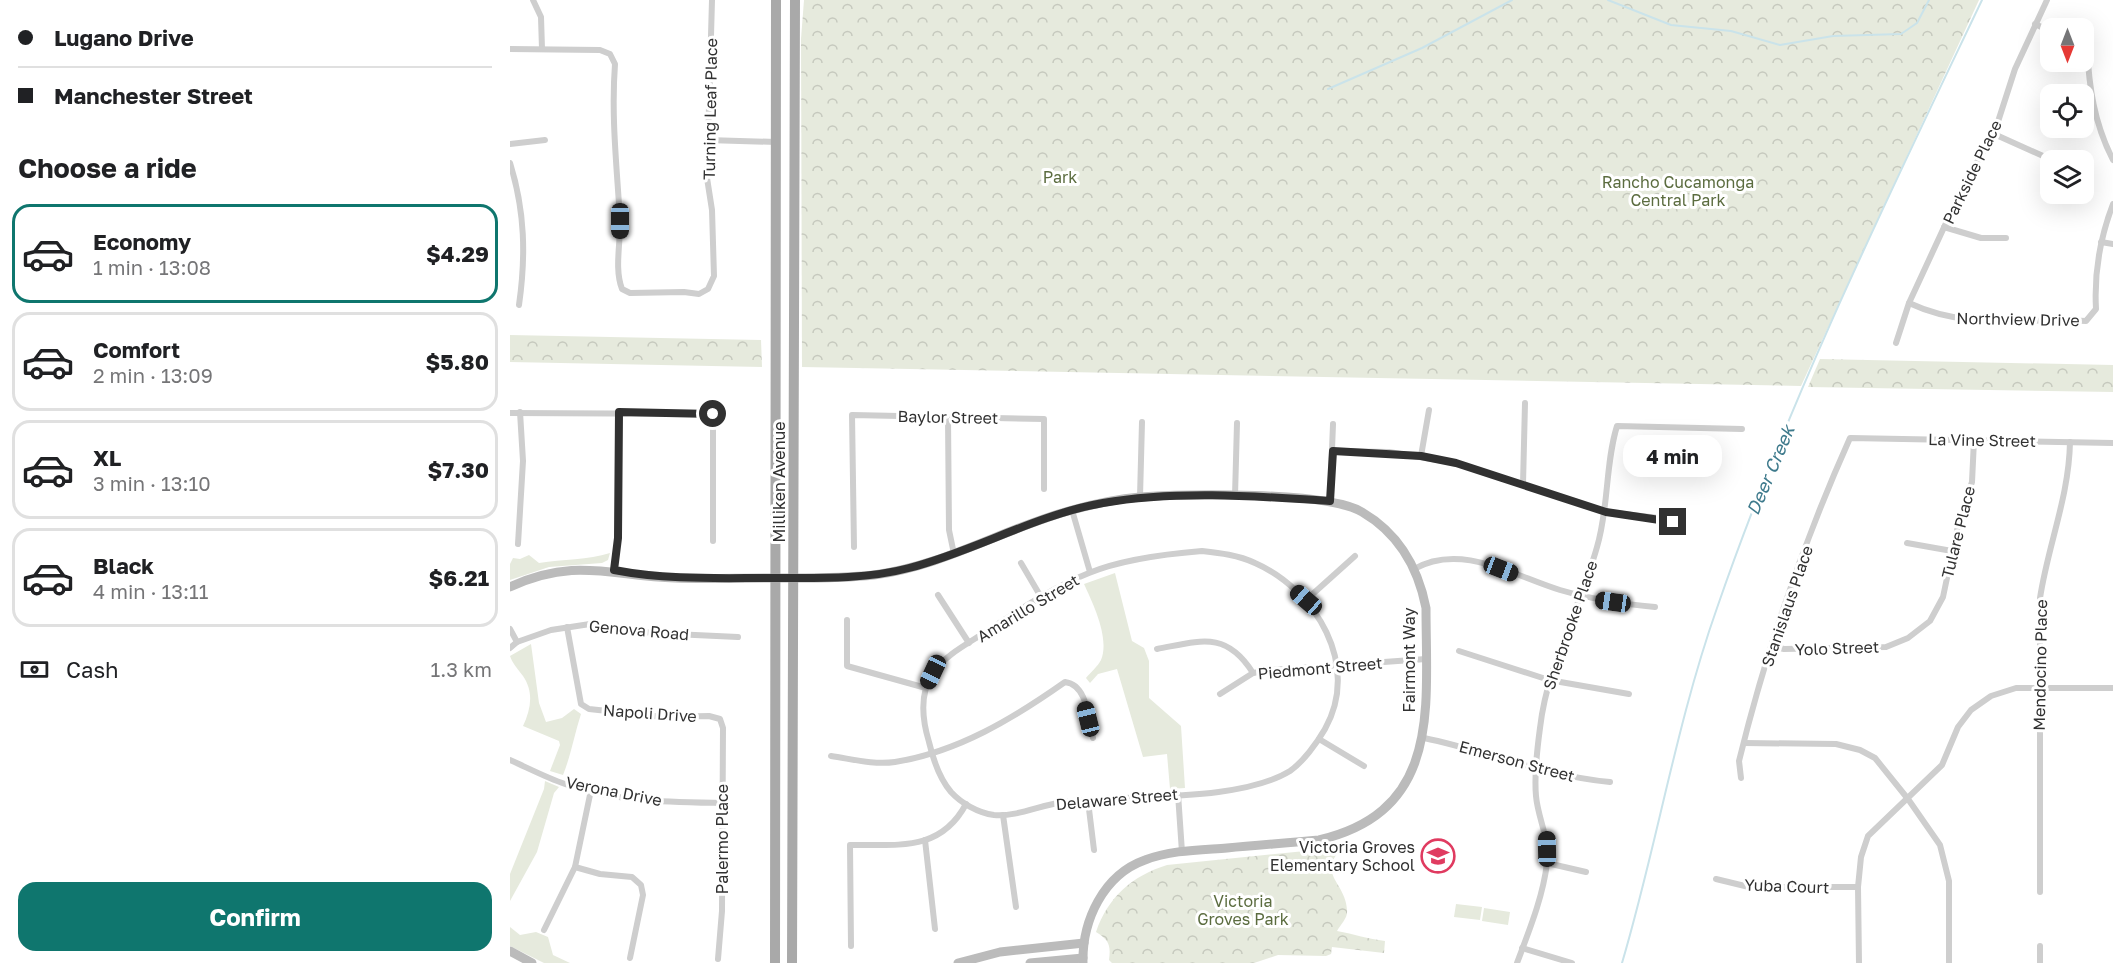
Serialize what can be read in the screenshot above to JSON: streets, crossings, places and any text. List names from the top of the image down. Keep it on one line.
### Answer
{"streets":{"main road":["Milliken Avenue"],"street":["Turning Leaf Place","Parkside Place","Northview Drive","Baylor Street","La Vine Street","Tulare Place","Stanislaus Place","Amarillo Street","Sherbrooke Place","Genova Road","Yolo Street","Fairmont Way","Mendocino Place","Piedmont Street","Napoli Drive","Emerson Street","Verona Drive","Delaware Street","Palermo Place","Yuba Court"]},"crossings":[["Parkside Place","Northview Drive"],["La Vine Street","Tulare Place"],["La Vine Street","Stanislaus Place"],["La Vine Street","Mendocino Place"],["Milliken Avenue","Fairmont Way"],["Tulare Place","Yolo Street"],["Stanislaus Place","Yolo Street"],["Amarillo Street","Piedmont Street"],["Amarillo Street","Delaware Street"],["Sherbrooke Place","Emerson Street"],["Genova Road","Napoli Drive"],["Fairmont Way","Piedmont Street"],["Fairmont Way","Emerson Street"],["Piedmont Street","Delaware Street"],["Napoli Drive","Palermo Place"],["Verona Drive","Palermo Place"]],"water":["Deer Creek"],"parks":["Park","Rancho Cucamonga Central Park","Victoria Groves Park"],"places":{"school or university":["Victoria Groves Elementary School"]},"north":"bottom","page":{"banner":["Lugano Drive","Manchester Street"],"heading":"Choose a ride","list":[{"name":"Economy","note":"1 min · 13:08","value":"$4.29"},{"name":"Comfort","note":"2 min · 13:09","value":"$5.80"},{"name":"XL","note":"3 min · 13:10","value":"$7.30"},{"name":"Black","note":"4 min · 13:11","value":"$6.21"}],"bubble":"4 min","pay":["Cash","1.3 km"],"buttons":"Confirm"}}
